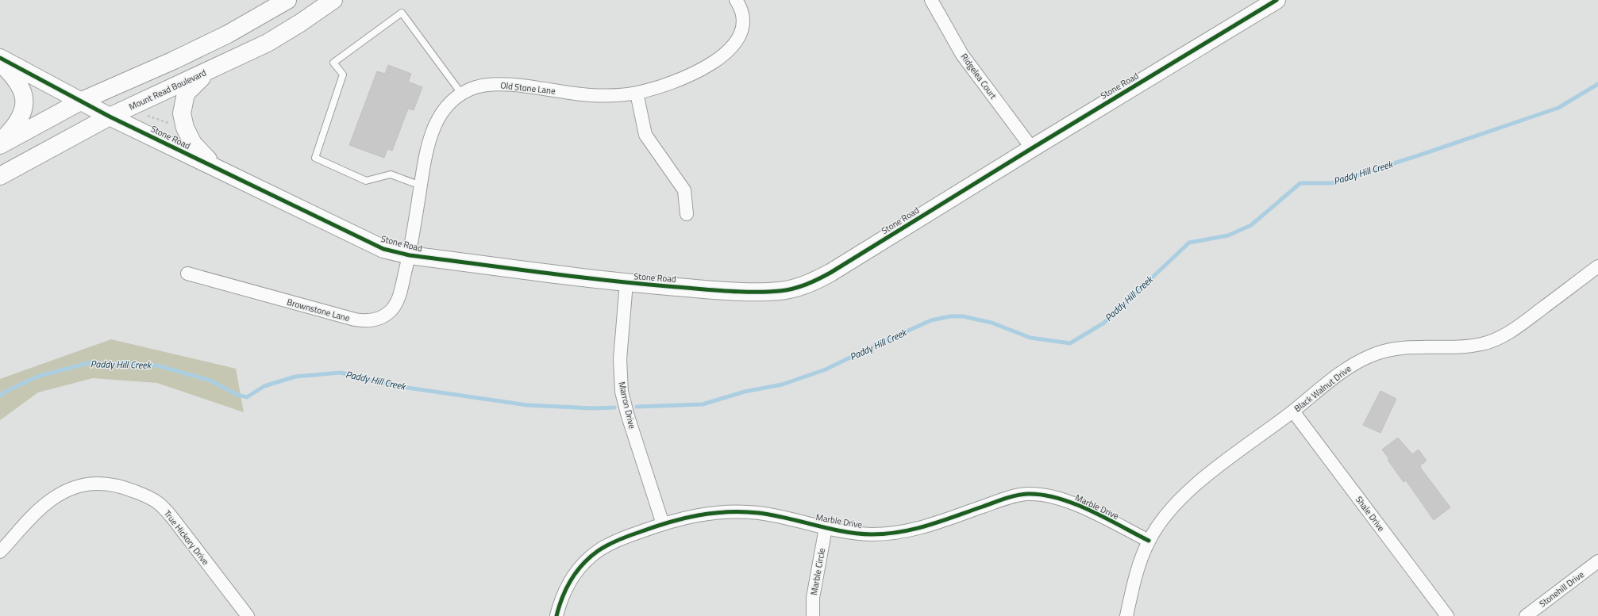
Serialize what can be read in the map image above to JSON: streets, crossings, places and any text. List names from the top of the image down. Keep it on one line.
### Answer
{"streets":{"street":["Ridgelea Court","Stone Road","Old Stone Lane","Mount Read Boulevard","Brownstone Lane","Black Walnut Drive","Marron Drive","Marble Drive","Shale Drive","True Hickory Drive","Marble Circle","Stonehill Drive"]},"crossings":[["Ridgelea Court","Stone Road"],["Stone Road","Old Stone Lane"],["Stone Road","Mount Read Boulevard"],["Stone Road","Brownstone Lane"],["Stone Road","Marron Drive"],["Old Stone Lane","Brownstone Lane"],["Black Walnut Drive","Marble Drive"],["Black Walnut Drive","Shale Drive"],["Marron Drive","Marble Drive"],["Marble Drive","Marble Circle"]],"water":["Paddy Hill Creek"]}
